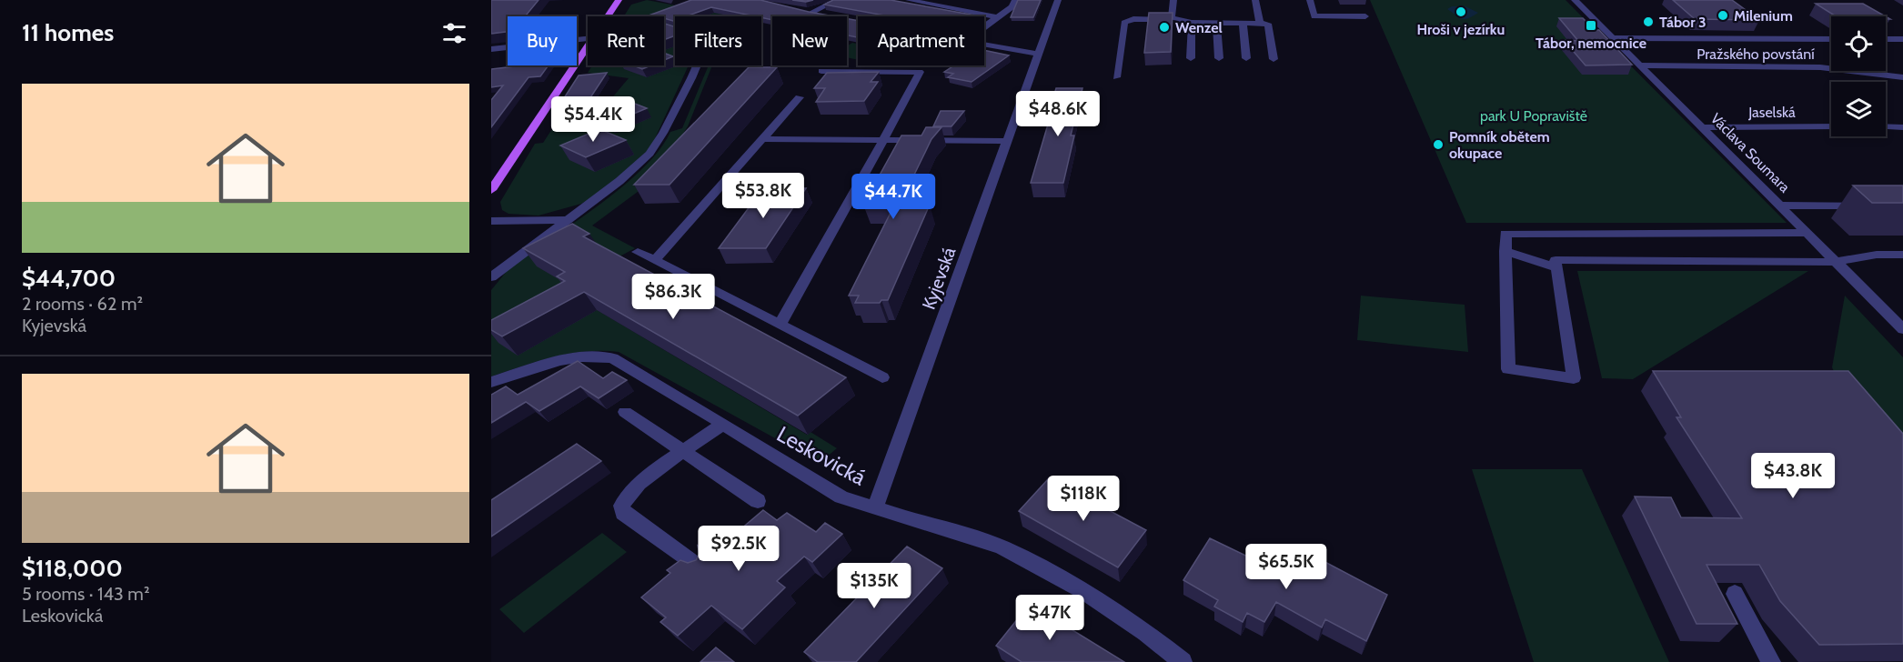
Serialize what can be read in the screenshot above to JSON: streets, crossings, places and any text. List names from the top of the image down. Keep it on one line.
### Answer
{"streets":{"street":["Pražského povstání","Jaselská","Václava Soumara","Kyjevská","Leskovická"]},"crossings":[["Pražského povstání","Václava Soumara"],["Jaselská","Václava Soumara"],["Kyjevská","Leskovická"]],"parks":["park U Popraviště"],"places":{"other":["Hroši v jezírku","Milenium","Tábor 3","Wenzel","Pomník obětem okupace"],"transit":["Tábor, nemocnice"]},"page":{"heading":"11 homes","chip":["Buy","Rent","Filters","New","Apartment"],"list":[{"name":"$44,700","note":"2 rooms · 62 m² · Kyjevská"},{"name":"$118,000","note":"5 rooms · 143 m² · Leskovická"}],"price":["$48.6K","$54.4K","$53.8K","$44.7K","$86.3K","$43.8K","$118K","$92.5K","$65.5K","$135K","$47K"]}}
